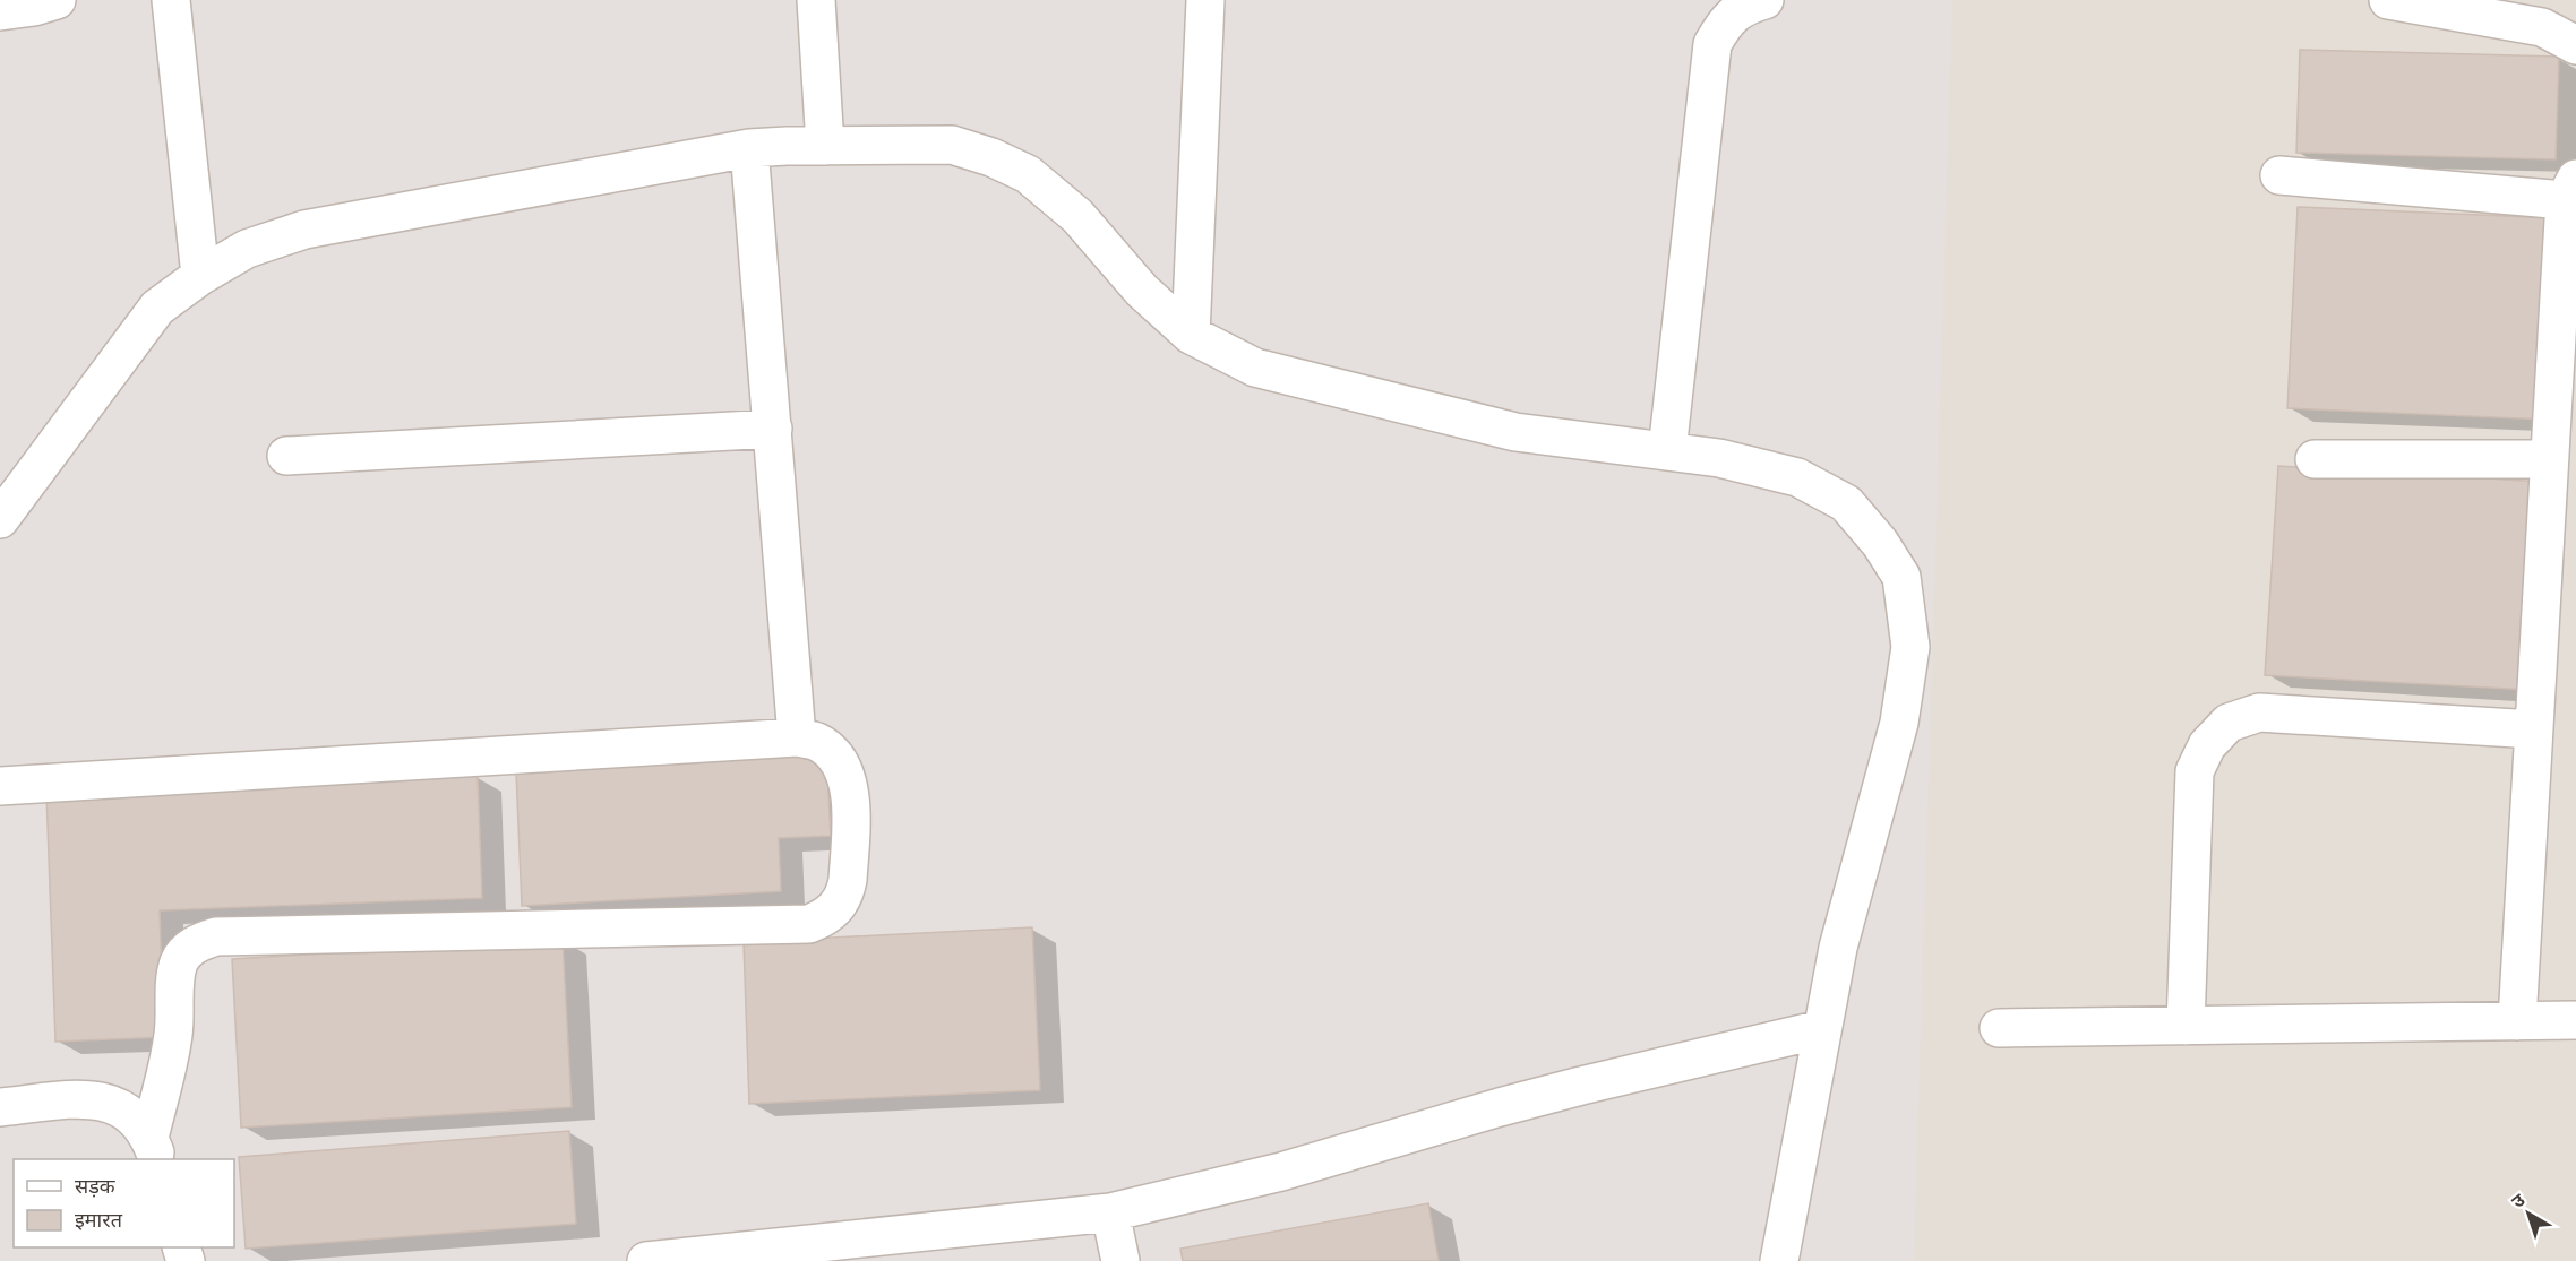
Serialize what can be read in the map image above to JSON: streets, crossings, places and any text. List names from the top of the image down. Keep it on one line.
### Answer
{"legend":["सड़क","इमारत"],"north":"top left"}
